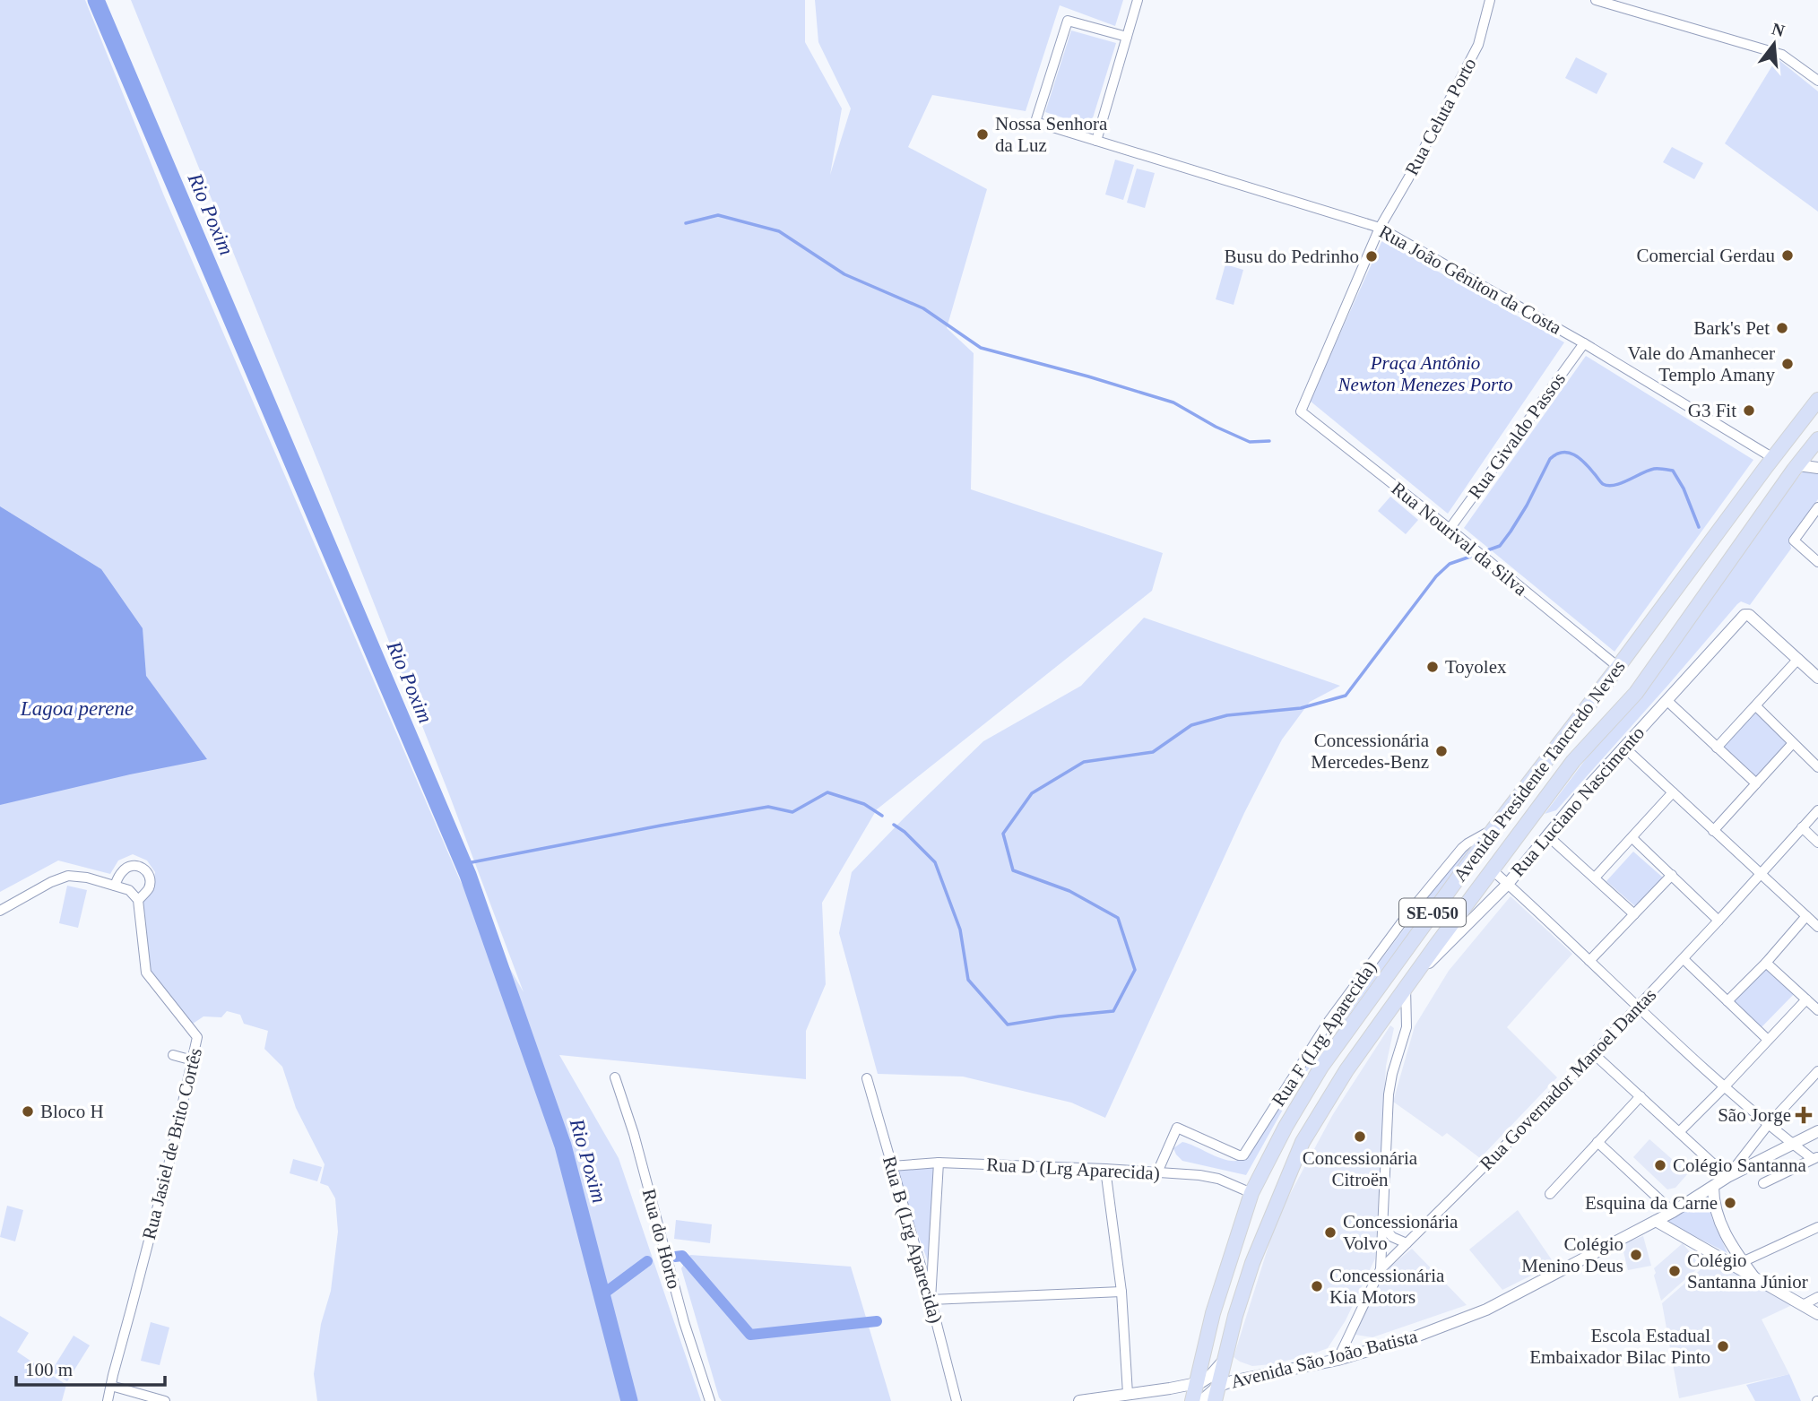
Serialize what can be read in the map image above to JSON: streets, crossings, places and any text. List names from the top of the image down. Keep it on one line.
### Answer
{"streets":{"main road":["Avenida Presidente Tancredo Neves","SE-050"],"street":["Rua Celuta Porto","Rua João Gêniton da Costa","Rua Givaldo Passos","Rua Nourival da Silva","Rua Luciano Nascimento","Rua F (Lrg Aparecida)","Rua Governador Manoel Dantas","Rua Jasiel de Brito Cortês","Rua D (Lrg Aparecida)","Rua do Horto","Rua B (Lrg Aparecida)","Avenida São João Batista"]},"crossings":[["Rua Celuta Porto","Rua João Gêniton da Costa"],["Rua Celuta Porto","Rua Nourival da Silva"],["Rua João Gêniton da Costa","Rua Givaldo Passos"],["Rua João Gêniton da Costa","Avenida Presidente Tancredo Neves"],["Rua Givaldo Passos","Rua Nourival da Silva"],["Rua Nourival da Silva","Avenida Presidente Tancredo Neves"],["Avenida Presidente Tancredo Neves","Rua Luciano Nascimento"],["Avenida Presidente Tancredo Neves","Rua F (Lrg Aparecida)"],["Avenida Presidente Tancredo Neves","Rua D (Lrg Aparecida)"],["Avenida Presidente Tancredo Neves","Avenida São João Batista"],["Rua F (Lrg Aparecida)","Rua D (Lrg Aparecida)"],["Rua Governador Manoel Dantas","Avenida São João Batista"],["Rua D (Lrg Aparecida)","Rua B (Lrg Aparecida)"]],"water":["Rio Poxim","Lagoa perene"],"parks":["Praça Antônio Newton Menezes Porto"],"places":{"other":["Nossa Senhora da Luz","Comercial Gerdau","Busu do Pedrinho","Bark's Pet","Vale do Amanhecer Templo Amany","G3 Fit","Toyolex","Concessionária Mercedes-Benz","Bloco H","Concessionária Citroën","Colégio Santanna","Esquina da Carne","Concessionária Volvo","Colégio Menino Deus","Colégio Santanna Júnior","Concessionária Kia Motors","Escola Estadual Embaixador Bilac Pinto"],"health":["São Jorge"]},"scale_bar":"100 m","north":"top"}
